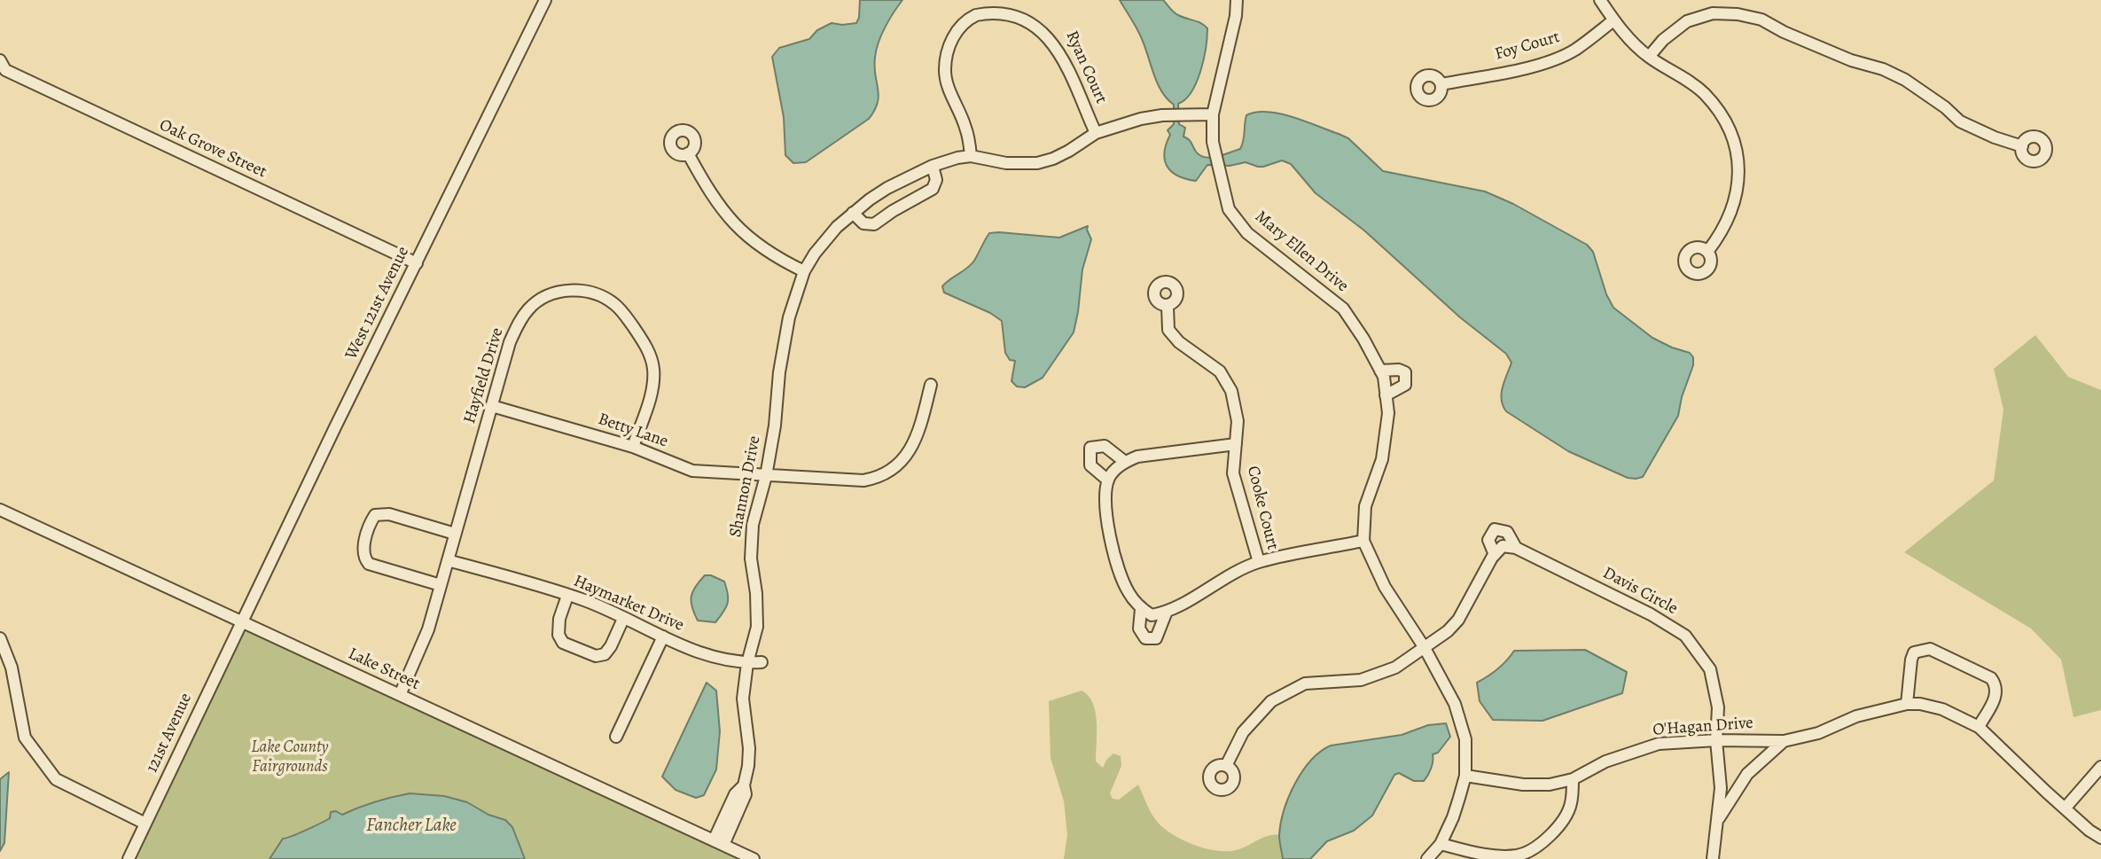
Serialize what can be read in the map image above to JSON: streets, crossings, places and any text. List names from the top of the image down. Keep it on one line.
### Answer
{"streets":{"street":["Foy Court","Ryan Court","Oak Grove Street","Mary Ellen Drive","West 121st Avenue","Hayfield Drive","Betty Lane","Shannon Drive","Cooke Court","Davis Circle","Haymarket Drive","Lake Street","O'Hagan Drive","121st Avenue"]},"crossings":[["Ryan Court","Shannon Drive"],["Oak Grove Street","West 121st Avenue"],["Mary Ellen Drive","Shannon Drive"],["Mary Ellen Drive","O'Hagan Drive"],["West 121st Avenue","Lake Street"],["West 121st Avenue","121st Avenue"],["Hayfield Drive","Betty Lane"],["Hayfield Drive","Haymarket Drive"],["Hayfield Drive","Lake Street"],["Betty Lane","Shannon Drive"],["Shannon Drive","Haymarket Drive"],["Shannon Drive","Lake Street"],["Davis Circle","O'Hagan Drive"],["Lake Street","121st Avenue"]],"water":["Fancher Lake"],"parks":["Lake County Fairgrounds"]}
